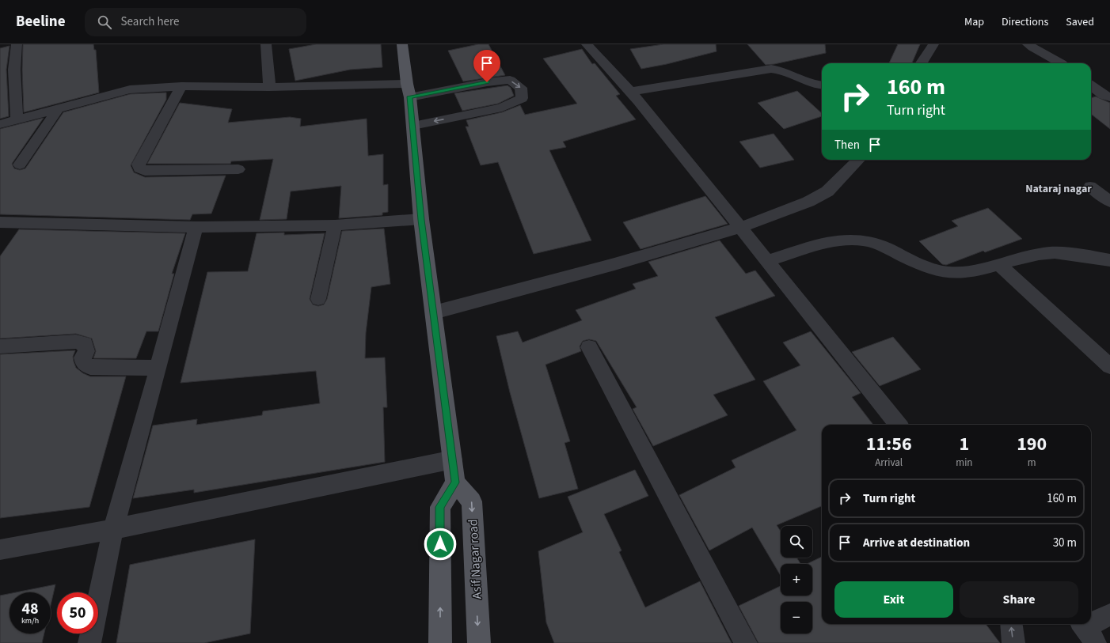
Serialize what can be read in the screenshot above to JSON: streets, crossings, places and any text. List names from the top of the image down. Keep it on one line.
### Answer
{"streets":{"main road":["Asif Nagar road"]},"districts":["Nataraj nagar"],"page":{"header":"Beeline","search":"Search here","nav":["Map","Directions","Saved"],"turn":["160 m","Turn right"],"then":"Then","eta":["11:56","Arrival","1","min","190","m"],"list":[{"name":"Turn right","value":"160 m"},{"name":"Arrive at destination","value":"30 m"}],"map_buttons":["+","−"],"buttons":["Exit","Share"],"speed":"48 km/h","limit":"50"}}
